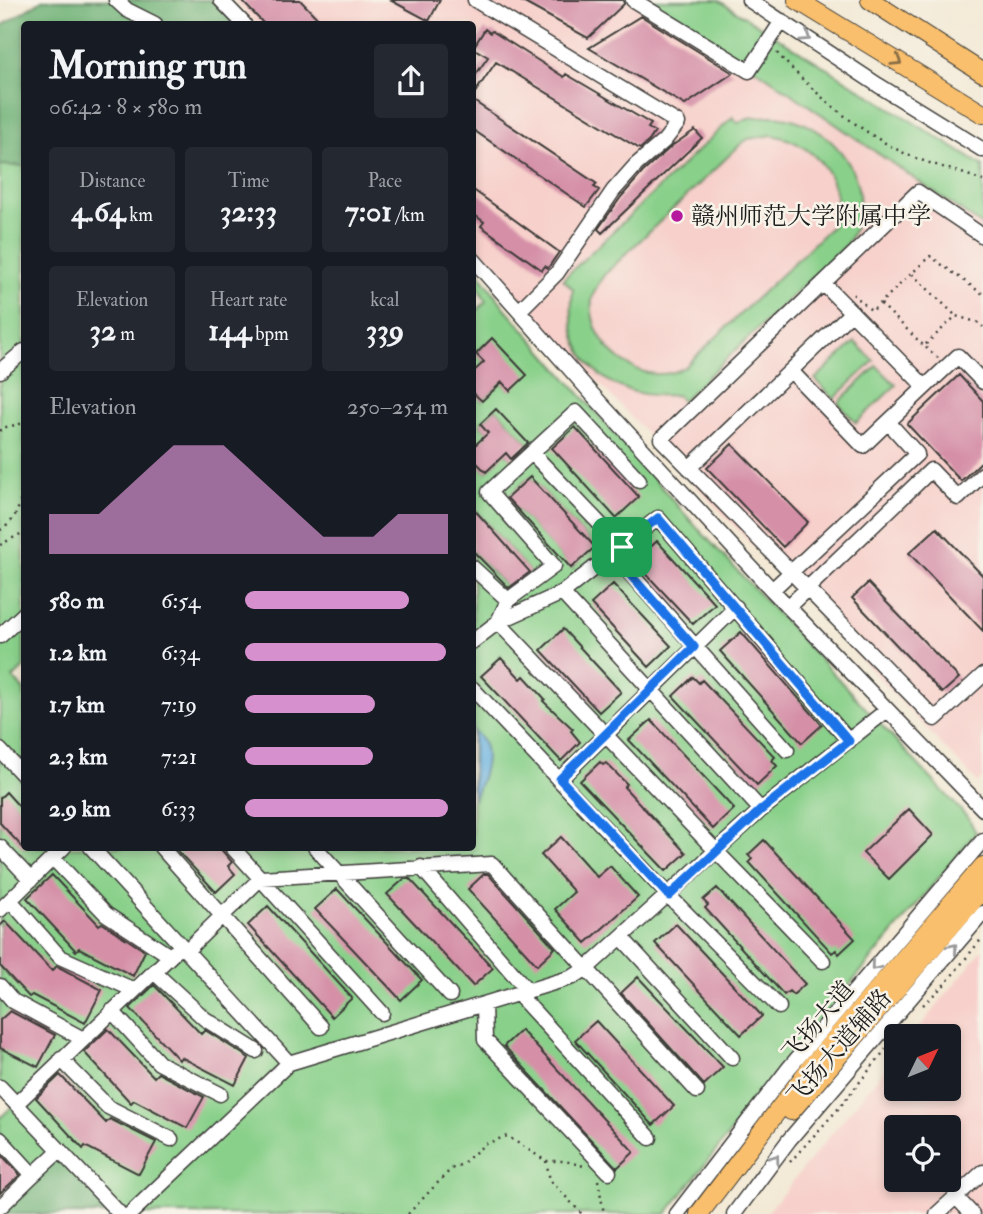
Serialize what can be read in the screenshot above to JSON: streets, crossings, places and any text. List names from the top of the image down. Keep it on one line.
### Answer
{"streets":{"main road":["飞扬大道"],"street":["飞扬大道辅路"]},"places":["赣州师范大学附属中学"],"north":"top right","page":{"heading":["Morning run","06:42 · 8 × 580 m"],"stats":[["Distance","4.64 km"],["Time","32:33"],["Pace","7:01 /km"],["Elevation","32 m"],["Heart rate","144 bpm"],["kcal","339"]],"chart":["Elevation","250–254 m"],"list":[{"name":"580 m","note":"6:54"},{"name":"1.2 km","note":"6:34"},{"name":"1.7 km","note":"7:19"},{"name":"2.3 km","note":"7:21"},{"name":"2.9 km","note":"6:33"}]}}
